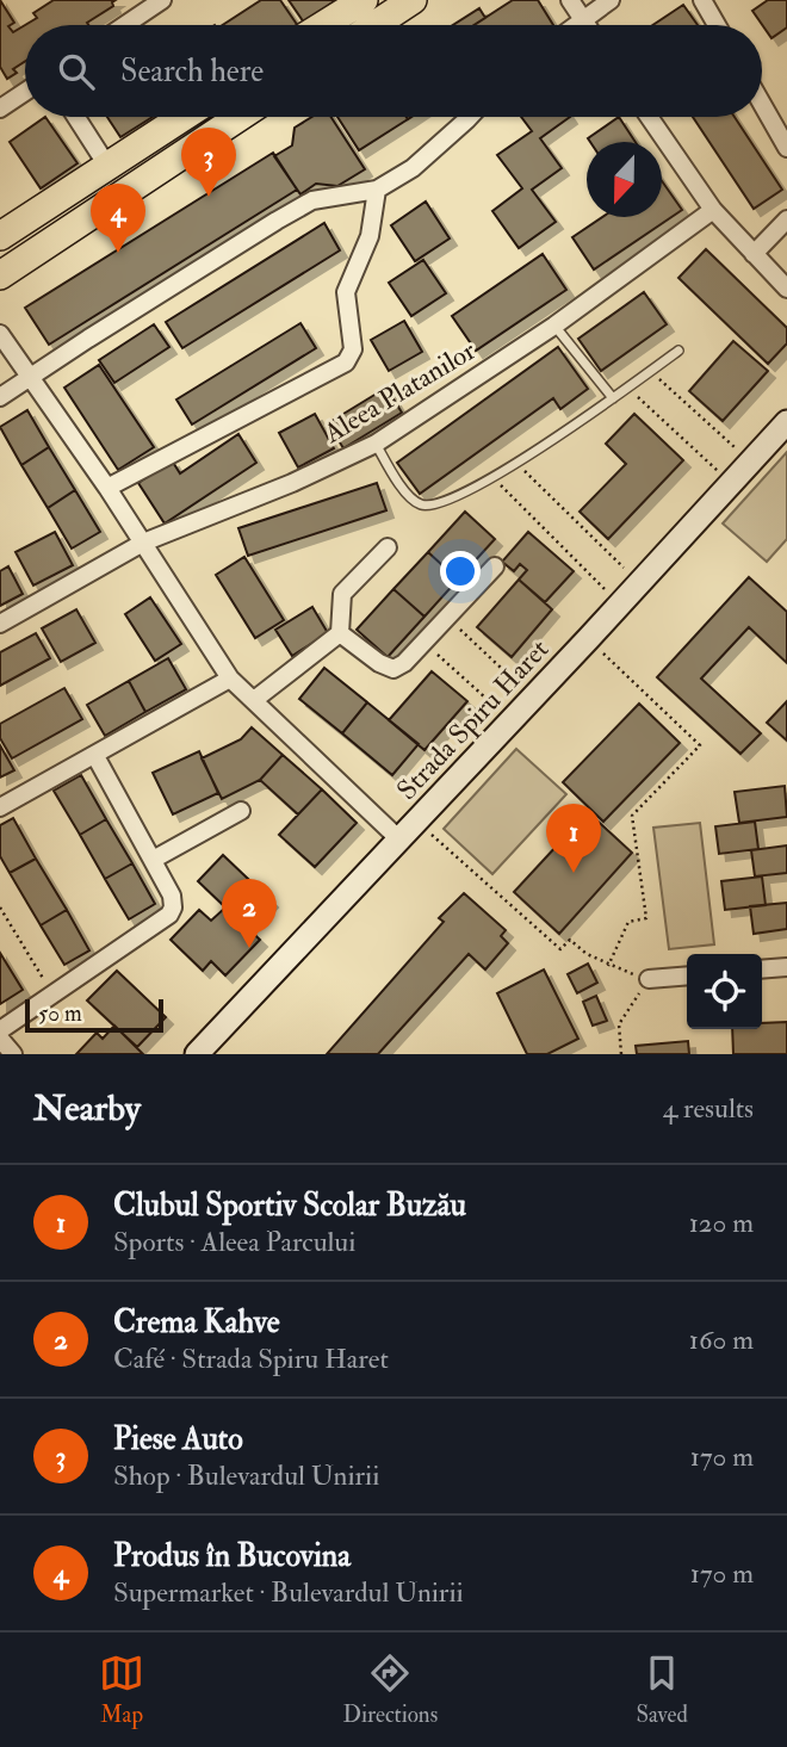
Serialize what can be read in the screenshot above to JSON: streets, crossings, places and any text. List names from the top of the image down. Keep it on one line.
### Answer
{"streets":{"street":["Aleea Platanilor","Strada Spiru Haret"]},"scale_bar":"50 m","north":"bottom","page":{"search":"Search here","pins":["3","4","1","2"],"scale":"50 m","heading":["Nearby","4 results"],"list":[{"mark":"1","name":"Clubul Sportiv Scolar Buzău","note":"Sports · Aleea Parcului","value":"120 m"},{"mark":"2","name":"Crema Kahve","note":"Café · Strada Spiru Haret","value":"160 m"},{"mark":"3","name":"Piese Auto","note":"Shop · Bulevardul Unirii","value":"170 m"},{"mark":"4","name":"Produs în Bucovina","note":"Supermarket · Bulevardul Unirii","value":"170 m"}],"nav":["Map","Directions","Saved"]}}
